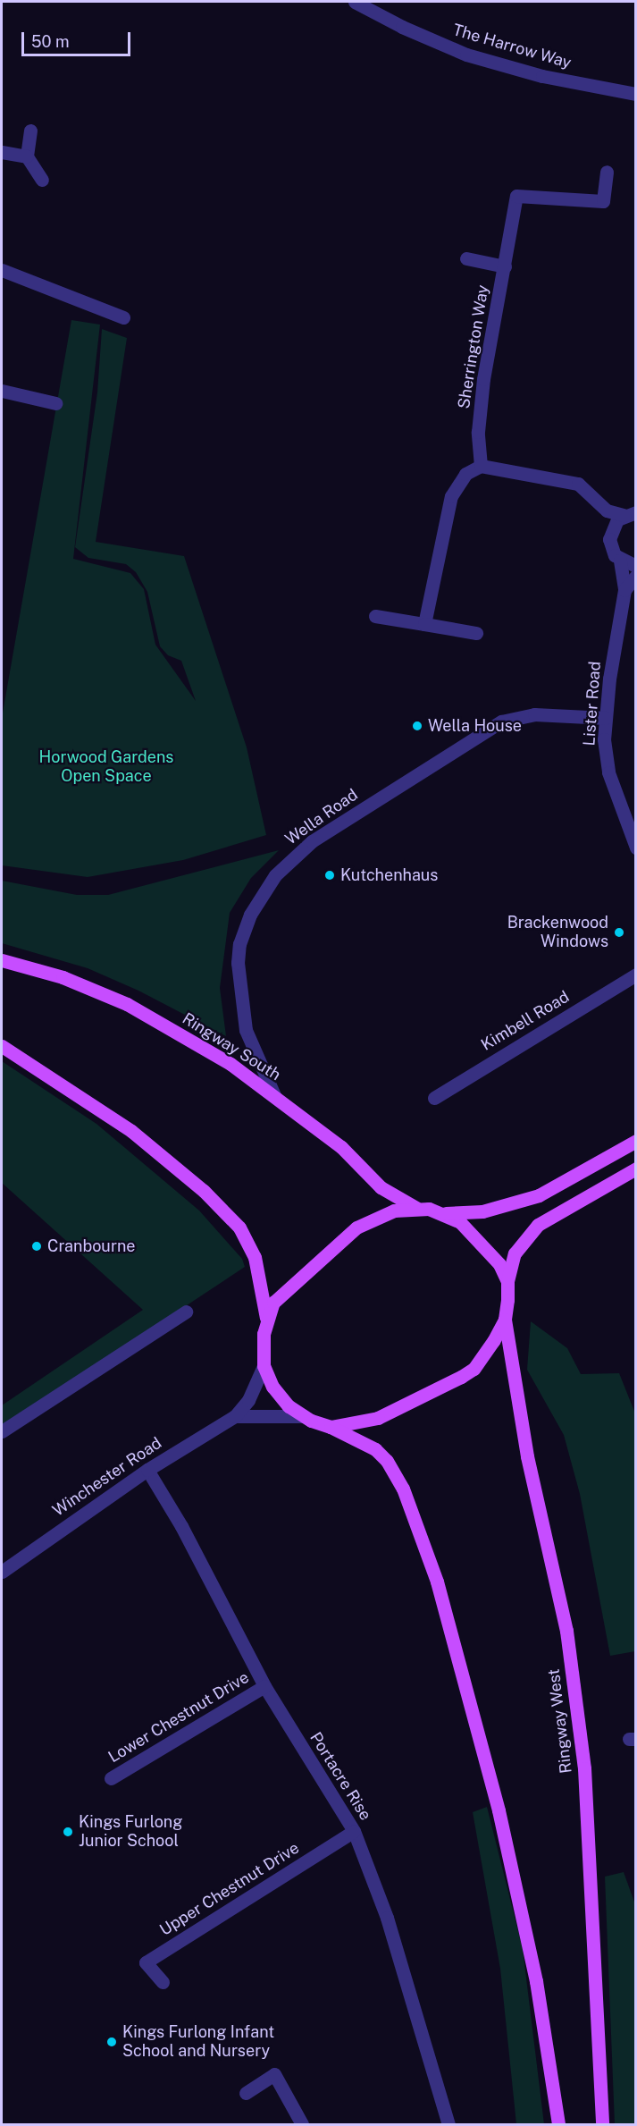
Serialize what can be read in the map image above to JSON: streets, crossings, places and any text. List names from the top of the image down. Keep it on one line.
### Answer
{"streets":{"main road":["Ringway South","Ringway West"],"street":["The Harrow Way","Sherrington Way","Lister Road","Wella Road","Kimbell Road","Winchester Road","Lower Chestnut Drive","Portacre Rise","Upper Chestnut Drive"]},"crossings":[["Lister Road","Wella Road"],["Wella Road","Ringway South"],["Winchester Road","Portacre Rise"],["Lower Chestnut Drive","Portacre Rise"],["Portacre Rise","Upper Chestnut Drive"]],"parks":["Horwood Gardens Open Space"],"places":["Wella House","Kutchenhaus","Brackenwood Windows","Cranbourne","Kings Furlong Junior School","Kings Furlong Infant School and Nursery"],"scale_bar":"50 m"}
